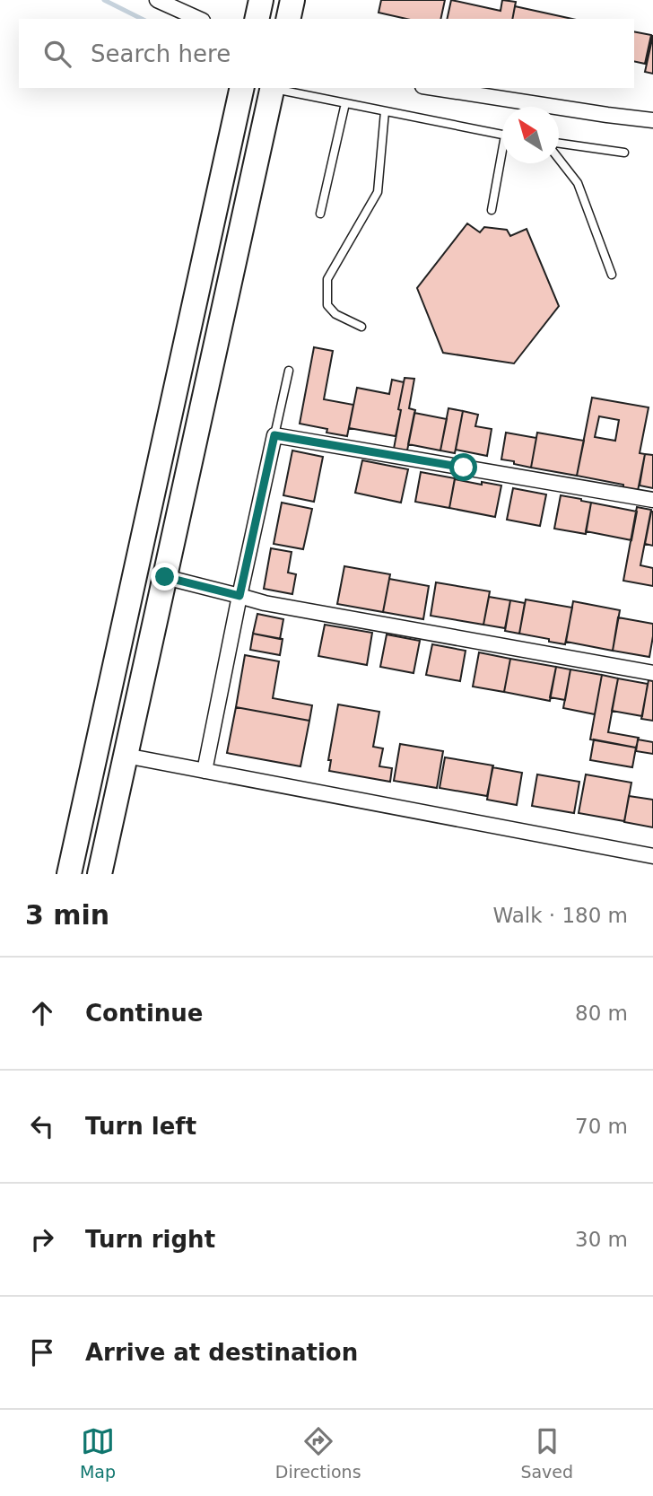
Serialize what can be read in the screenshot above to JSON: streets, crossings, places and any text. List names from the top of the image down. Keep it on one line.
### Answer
{"north":"top left","page":{"search":"Search here","heading":["3 min","Walk · 180 m"],"list":[["Continue","80 m"],["Turn left","70 m"],["Turn right","30 m"],"Arrive at destination"],"nav":["Map","Directions","Saved"]}}
